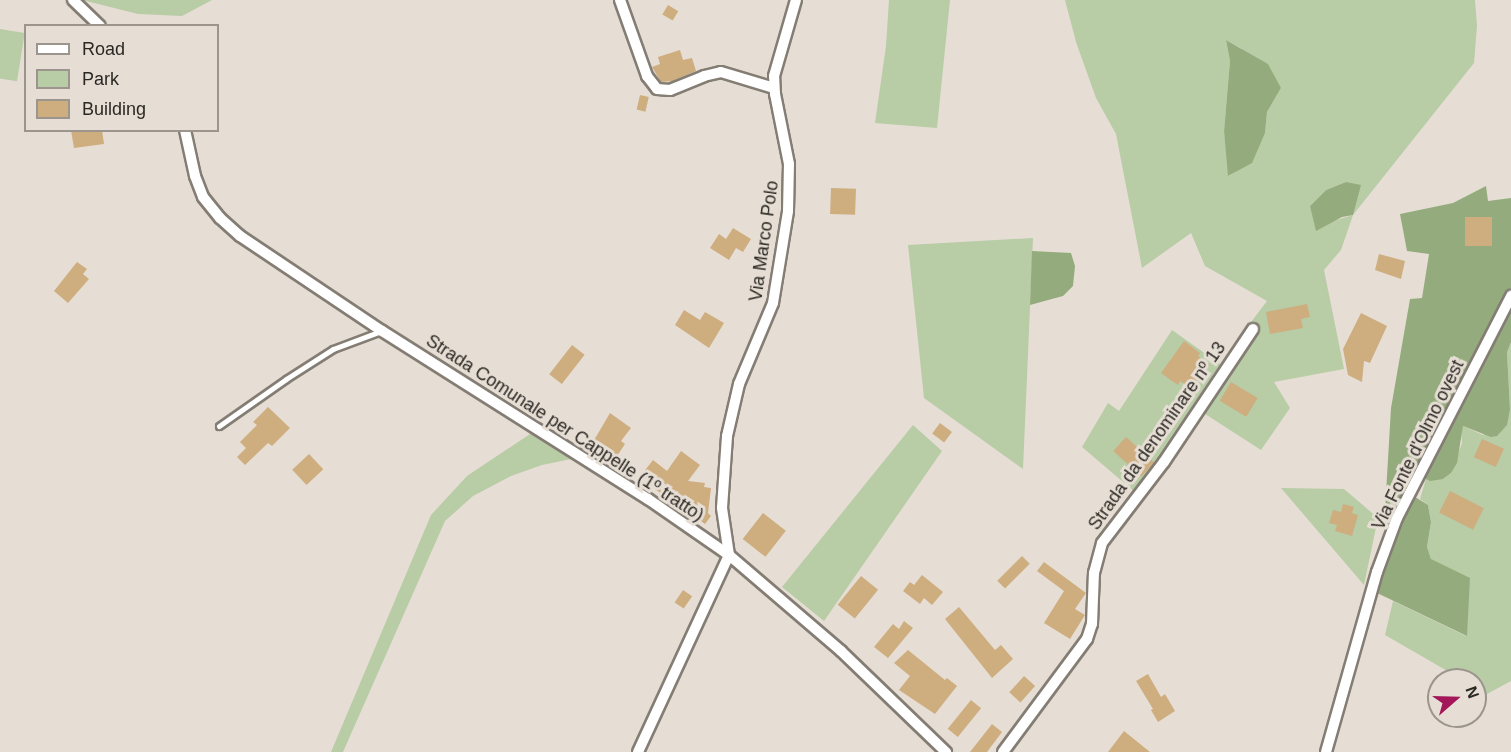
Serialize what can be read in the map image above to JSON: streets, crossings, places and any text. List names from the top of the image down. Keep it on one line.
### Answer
{"streets":{"street":["Via Marco Polo","Strada Comunale per Cappelle (1º tratto)","Strada da denominare nº 13","Via Fonte d'Olmo ovest"]},"crossings":[["Via Marco Polo","Strada Comunale per Cappelle (1º tratto)"]],"legend":["Road","Park","Building"],"north":"right"}
